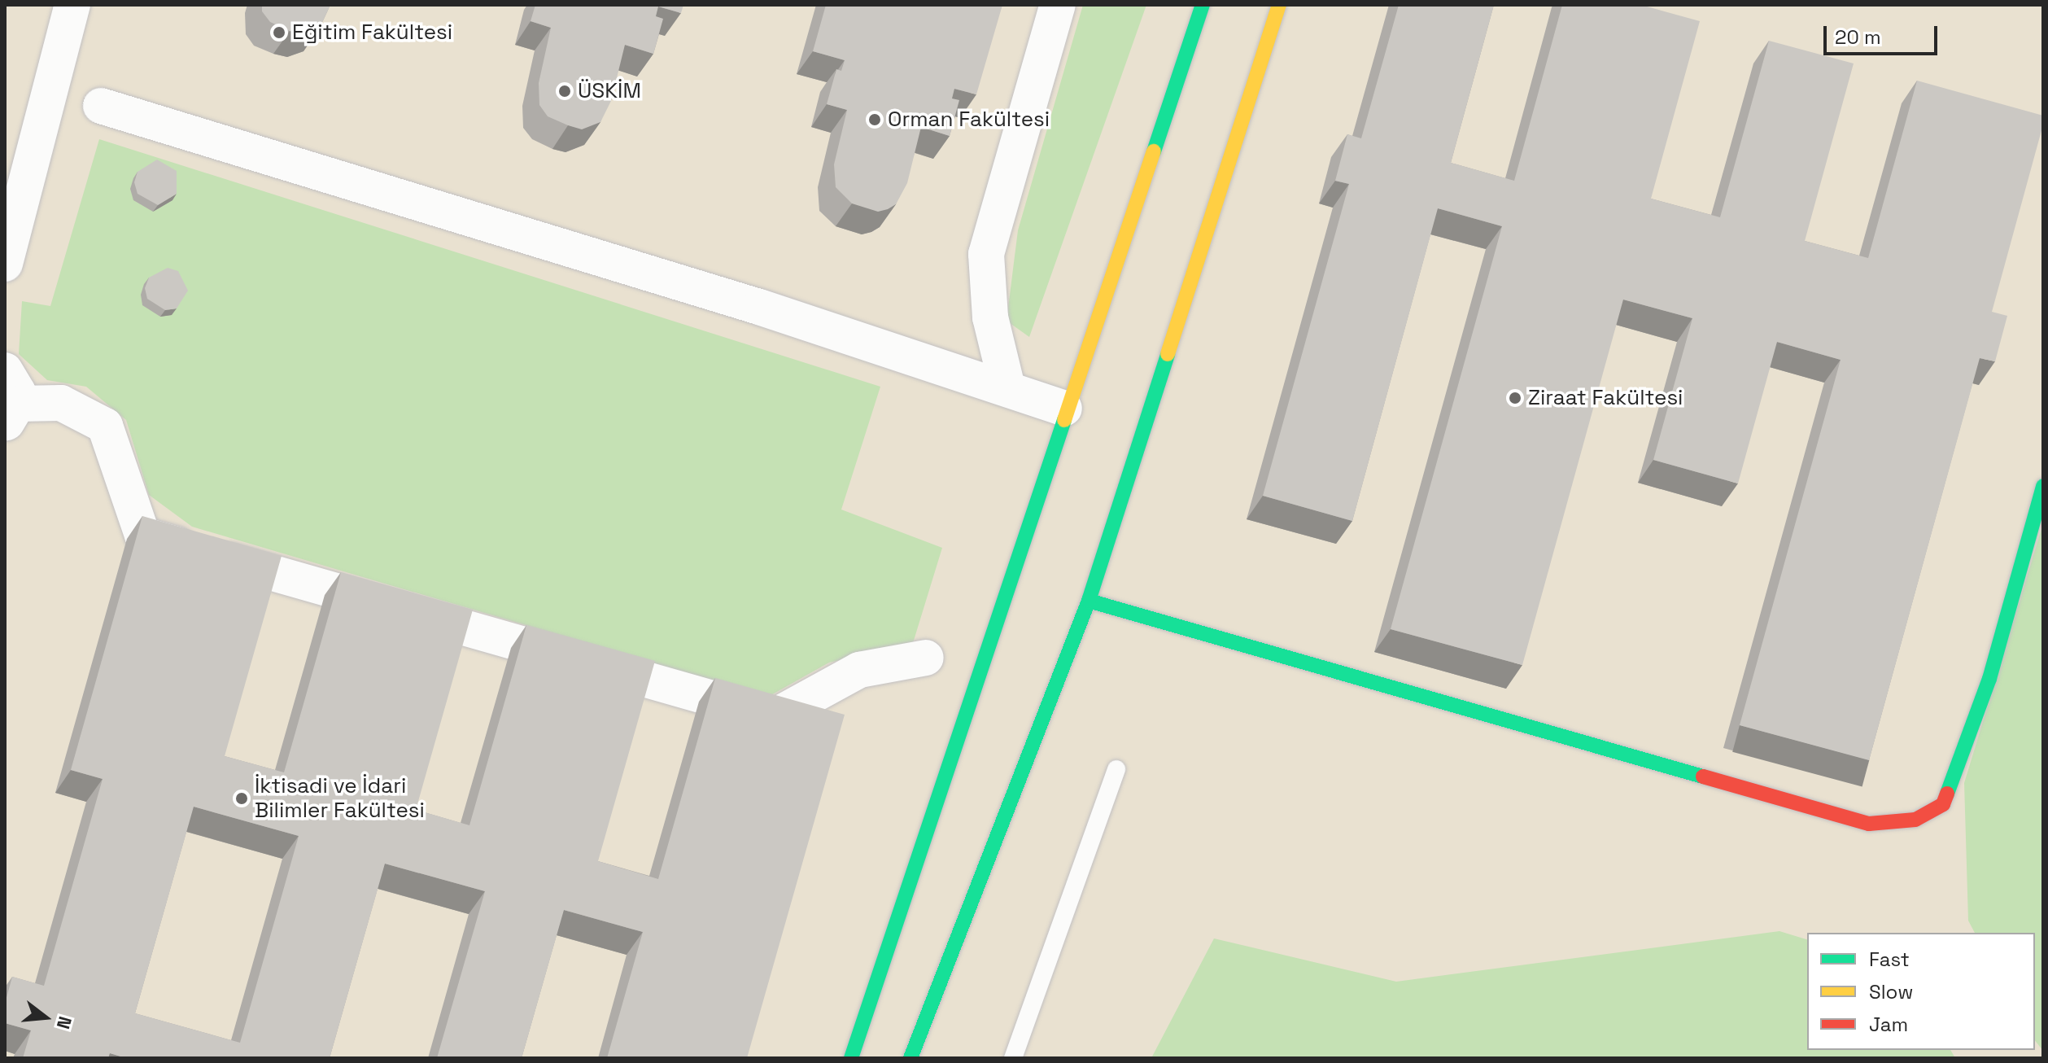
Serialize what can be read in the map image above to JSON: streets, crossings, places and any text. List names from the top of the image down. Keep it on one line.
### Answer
{"places":["Eğitim Fakültesi","ÜSKİM","Orman Fakültesi","Ziraat Fakültesi","İktisadi ve İdari Bilimler Fakültesi"],"legend":["Fast","Slow","Jam"],"scale_bar":"20 m","north":"right"}
